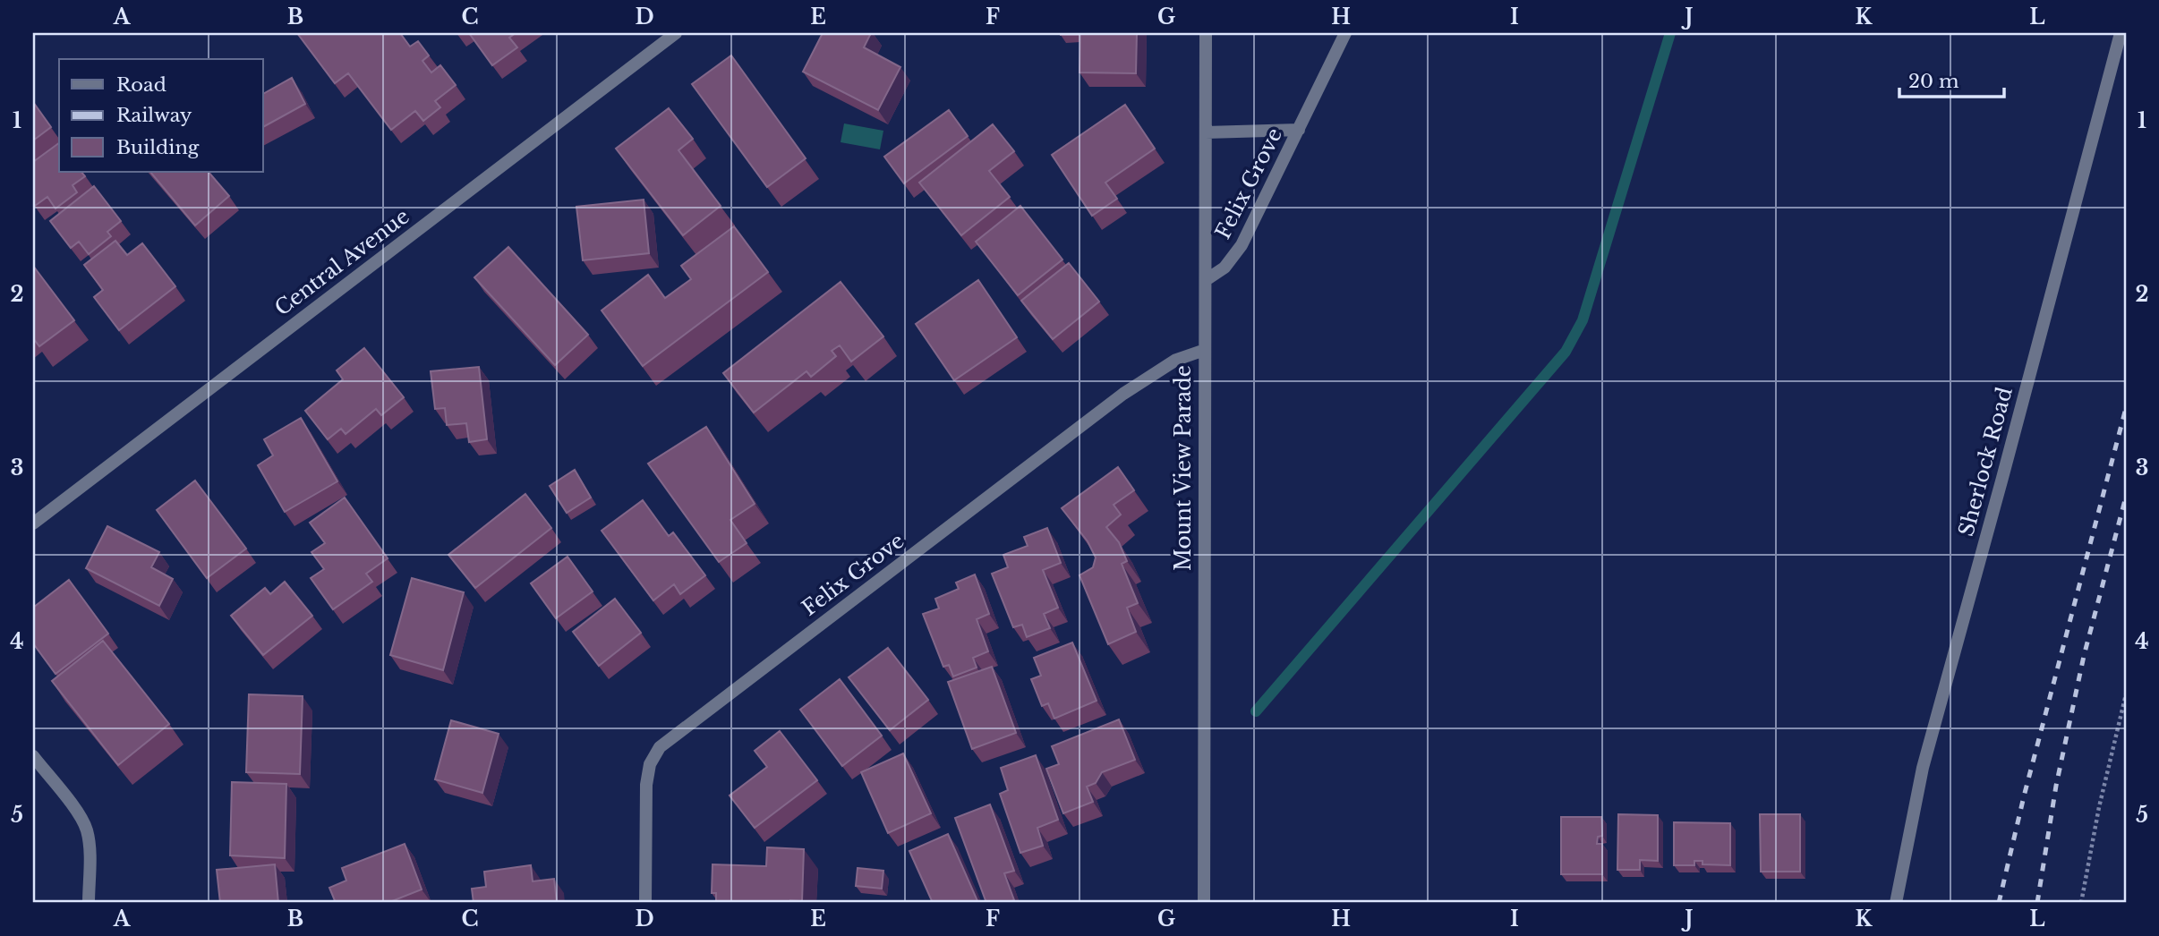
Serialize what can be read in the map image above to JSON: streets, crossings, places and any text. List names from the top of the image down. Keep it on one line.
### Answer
{"streets":{"street":["Felix Grove","Central Avenue","Sherlock Road","Mount View Parade"]},"crossings":[["Felix Grove","Mount View Parade"]],"legend":["Road","Railway","Building"],"scale_bar":"20 m","grid":{"columns":["A","B","C","D","E","F","G","H","I","J","K","L"],"rows":["1","2","3","4","5"]}}
